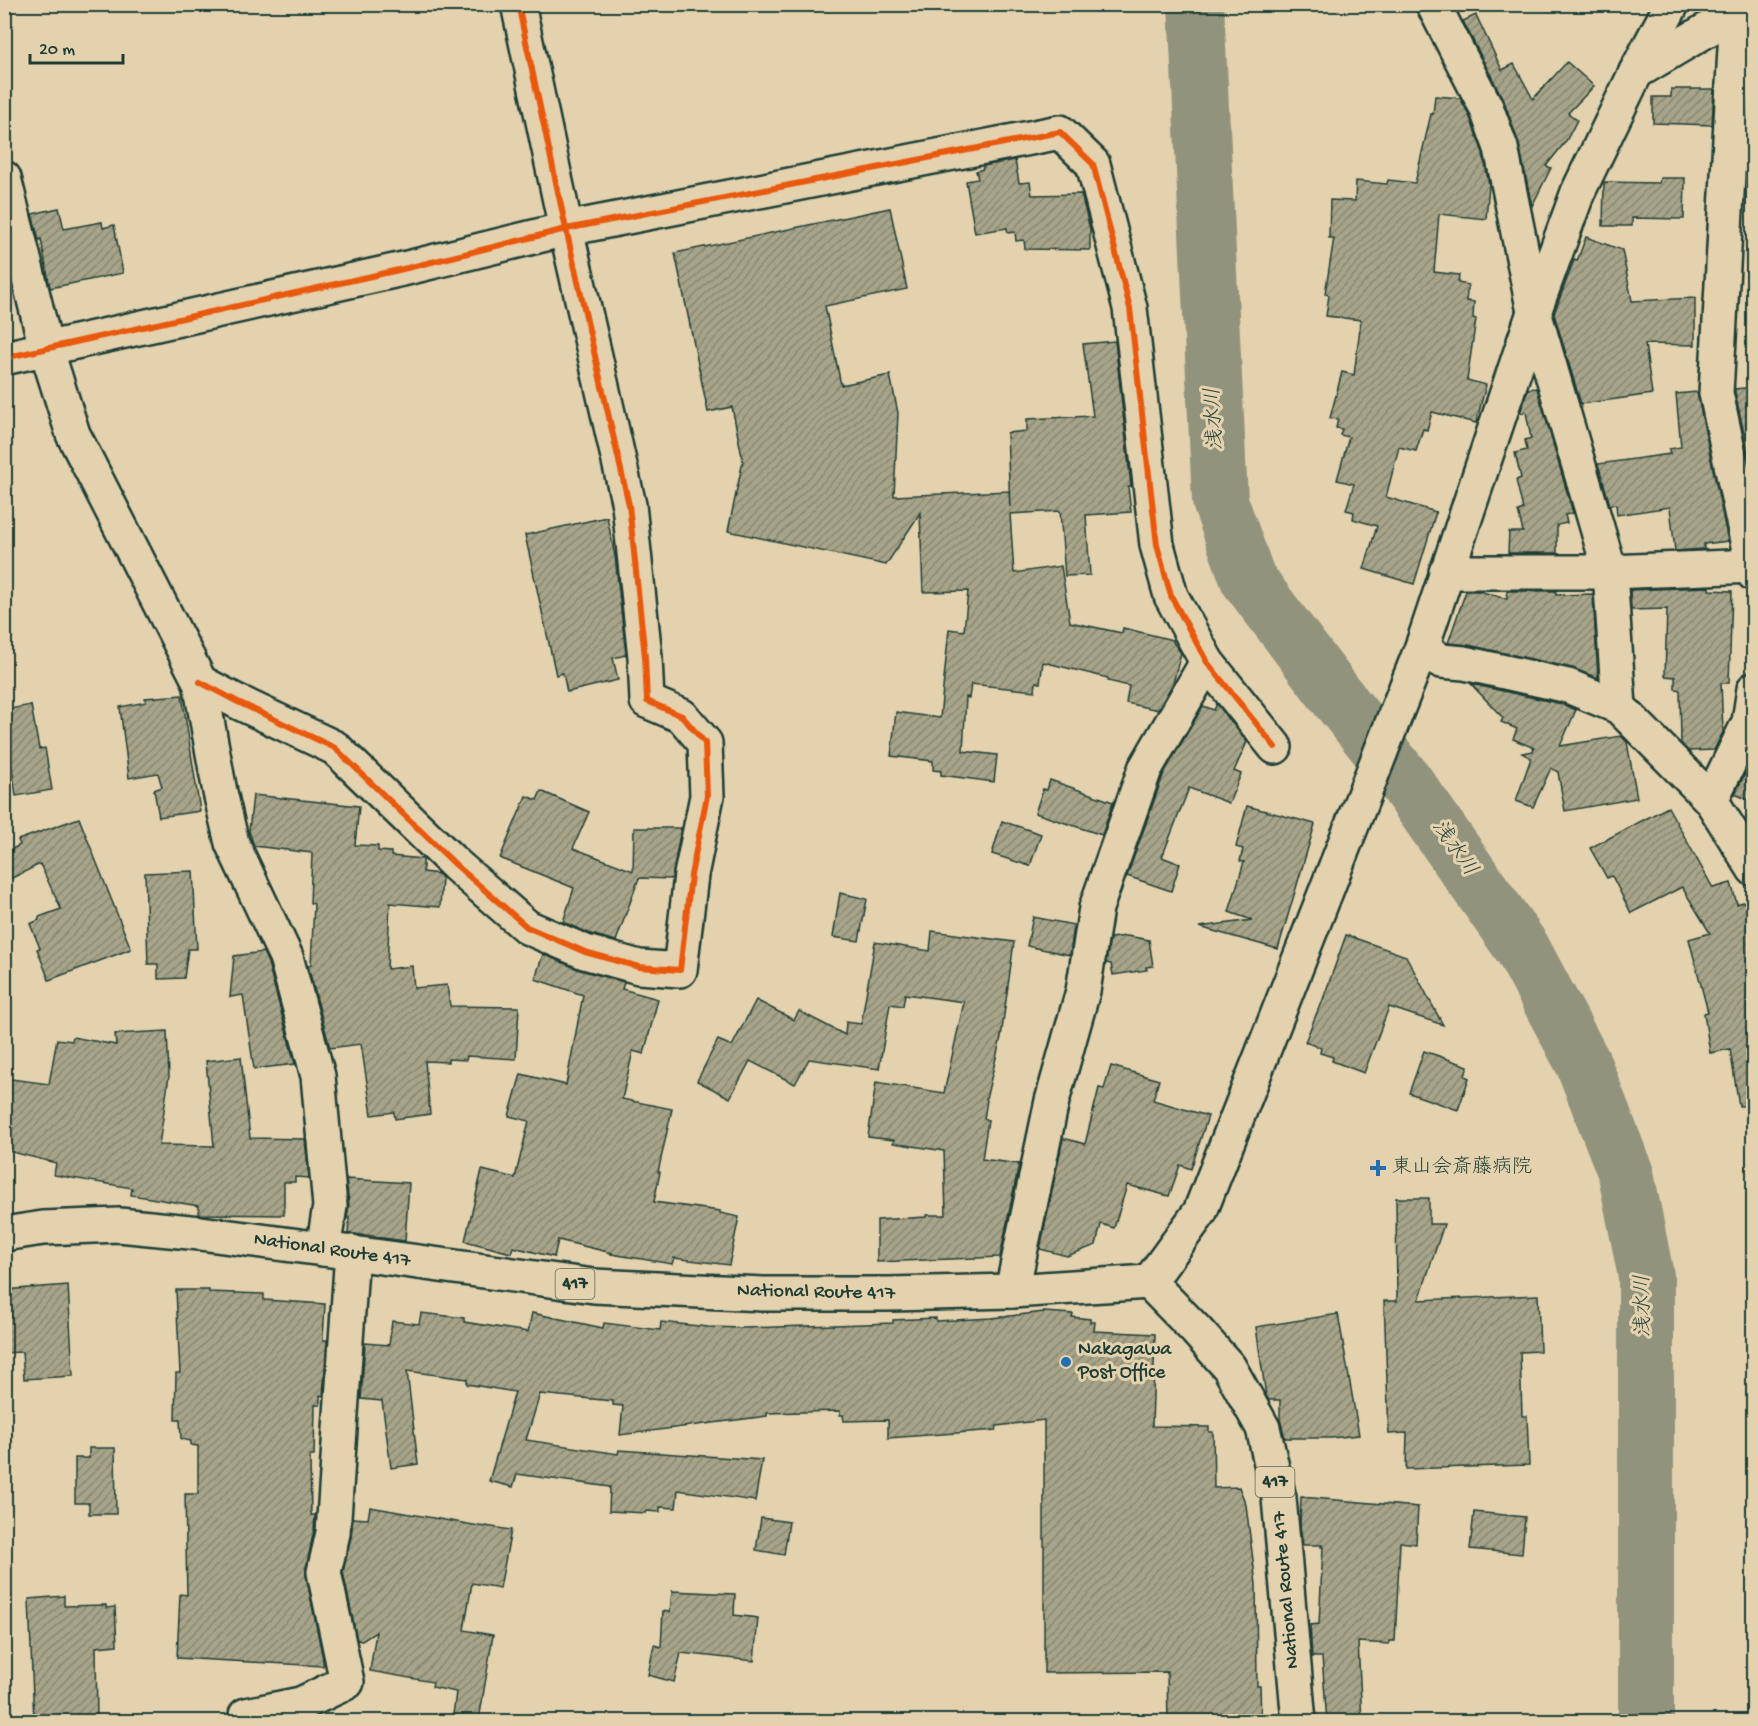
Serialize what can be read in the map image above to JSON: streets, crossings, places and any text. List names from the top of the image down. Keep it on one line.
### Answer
{"streets":{"main road":["National Route 417","417"]},"water":["浅水川"],"places":{"health":["東山会斎藤病院"],"other":["Nakagawa Post Office"]},"scale_bar":"20 m"}
